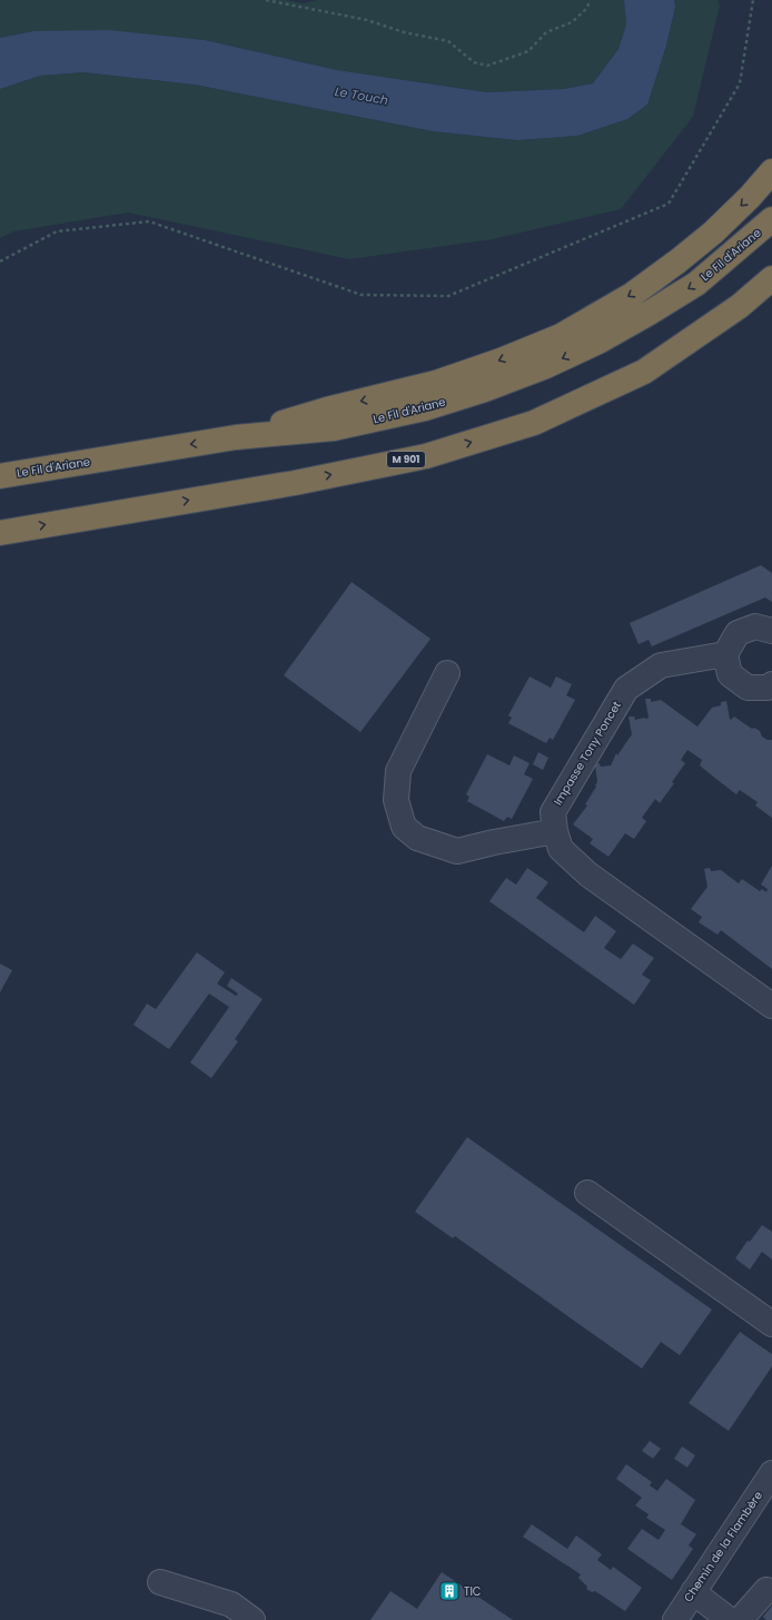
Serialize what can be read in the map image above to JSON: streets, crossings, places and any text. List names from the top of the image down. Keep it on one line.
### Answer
{"streets":{"highway":["Le Fil d'Ariane","M 901"],"street":["Impasse Tony Poncet","Chemin de la Flambère"]},"water":["Le Touch"],"places":{"building":["TIC"]}}
